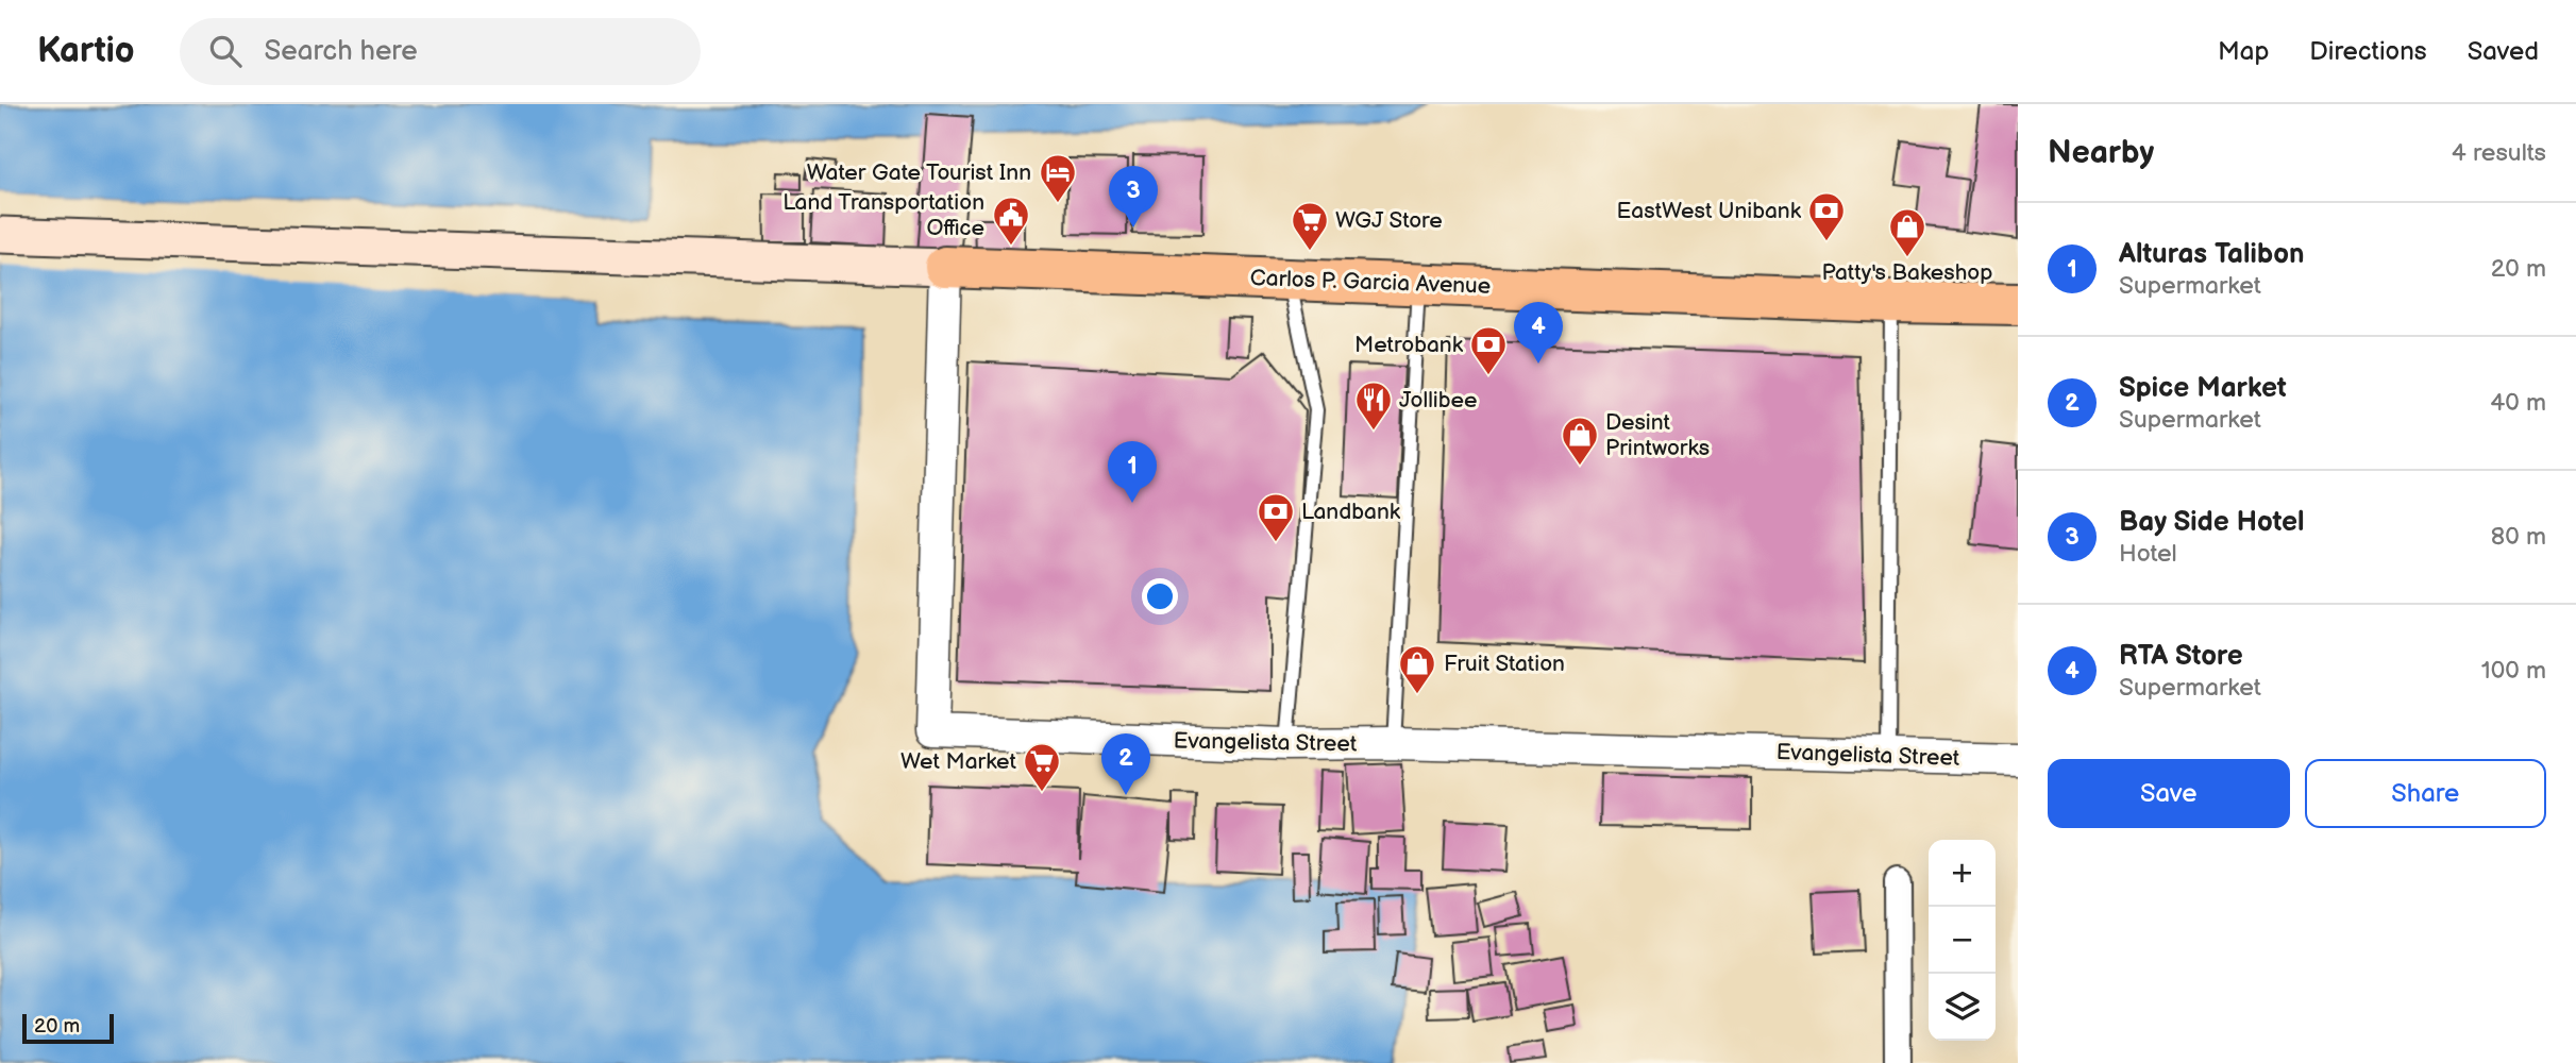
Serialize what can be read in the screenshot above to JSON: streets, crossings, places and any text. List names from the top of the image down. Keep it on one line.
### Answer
{"streets":{"main road":["Carlos P. Garcia Avenue"],"street":["Evangelista Street"]},"crossings":[["Carlos P. Garcia Avenue","Evangelista Street"]],"places":{"hotel":["Water Gate Tourist Inn"],"bank":["EastWest Unibank","Metrobank","Landbank"],"public building":["Land Transportation Office"],"supermarket":["WGJ Store","Wet Market"],"shop":["Patty's Bakeshop","Desint Printworks","Fruit Station"],"restaurant":["Jollibee"]},"scale_bar":"20 m","page":{"header":"Kartio","search":"Search here","nav":["Map","Directions","Saved"],"heading":["Nearby","4 results"],"pins":["3","4","1","2"],"list":[{"mark":"1","name":"Alturas Talibon","note":"Supermarket","value":"20 m"},{"mark":"2","name":"Spice Market","note":"Supermarket","value":"40 m"},{"mark":"3","name":"Bay Side Hotel","note":"Hotel","value":"80 m"},{"mark":"4","name":"RTA Store","note":"Supermarket","value":"100 m"}],"buttons":["Save","Share"],"map_buttons":["+","−"],"scale":"20 m"}}
